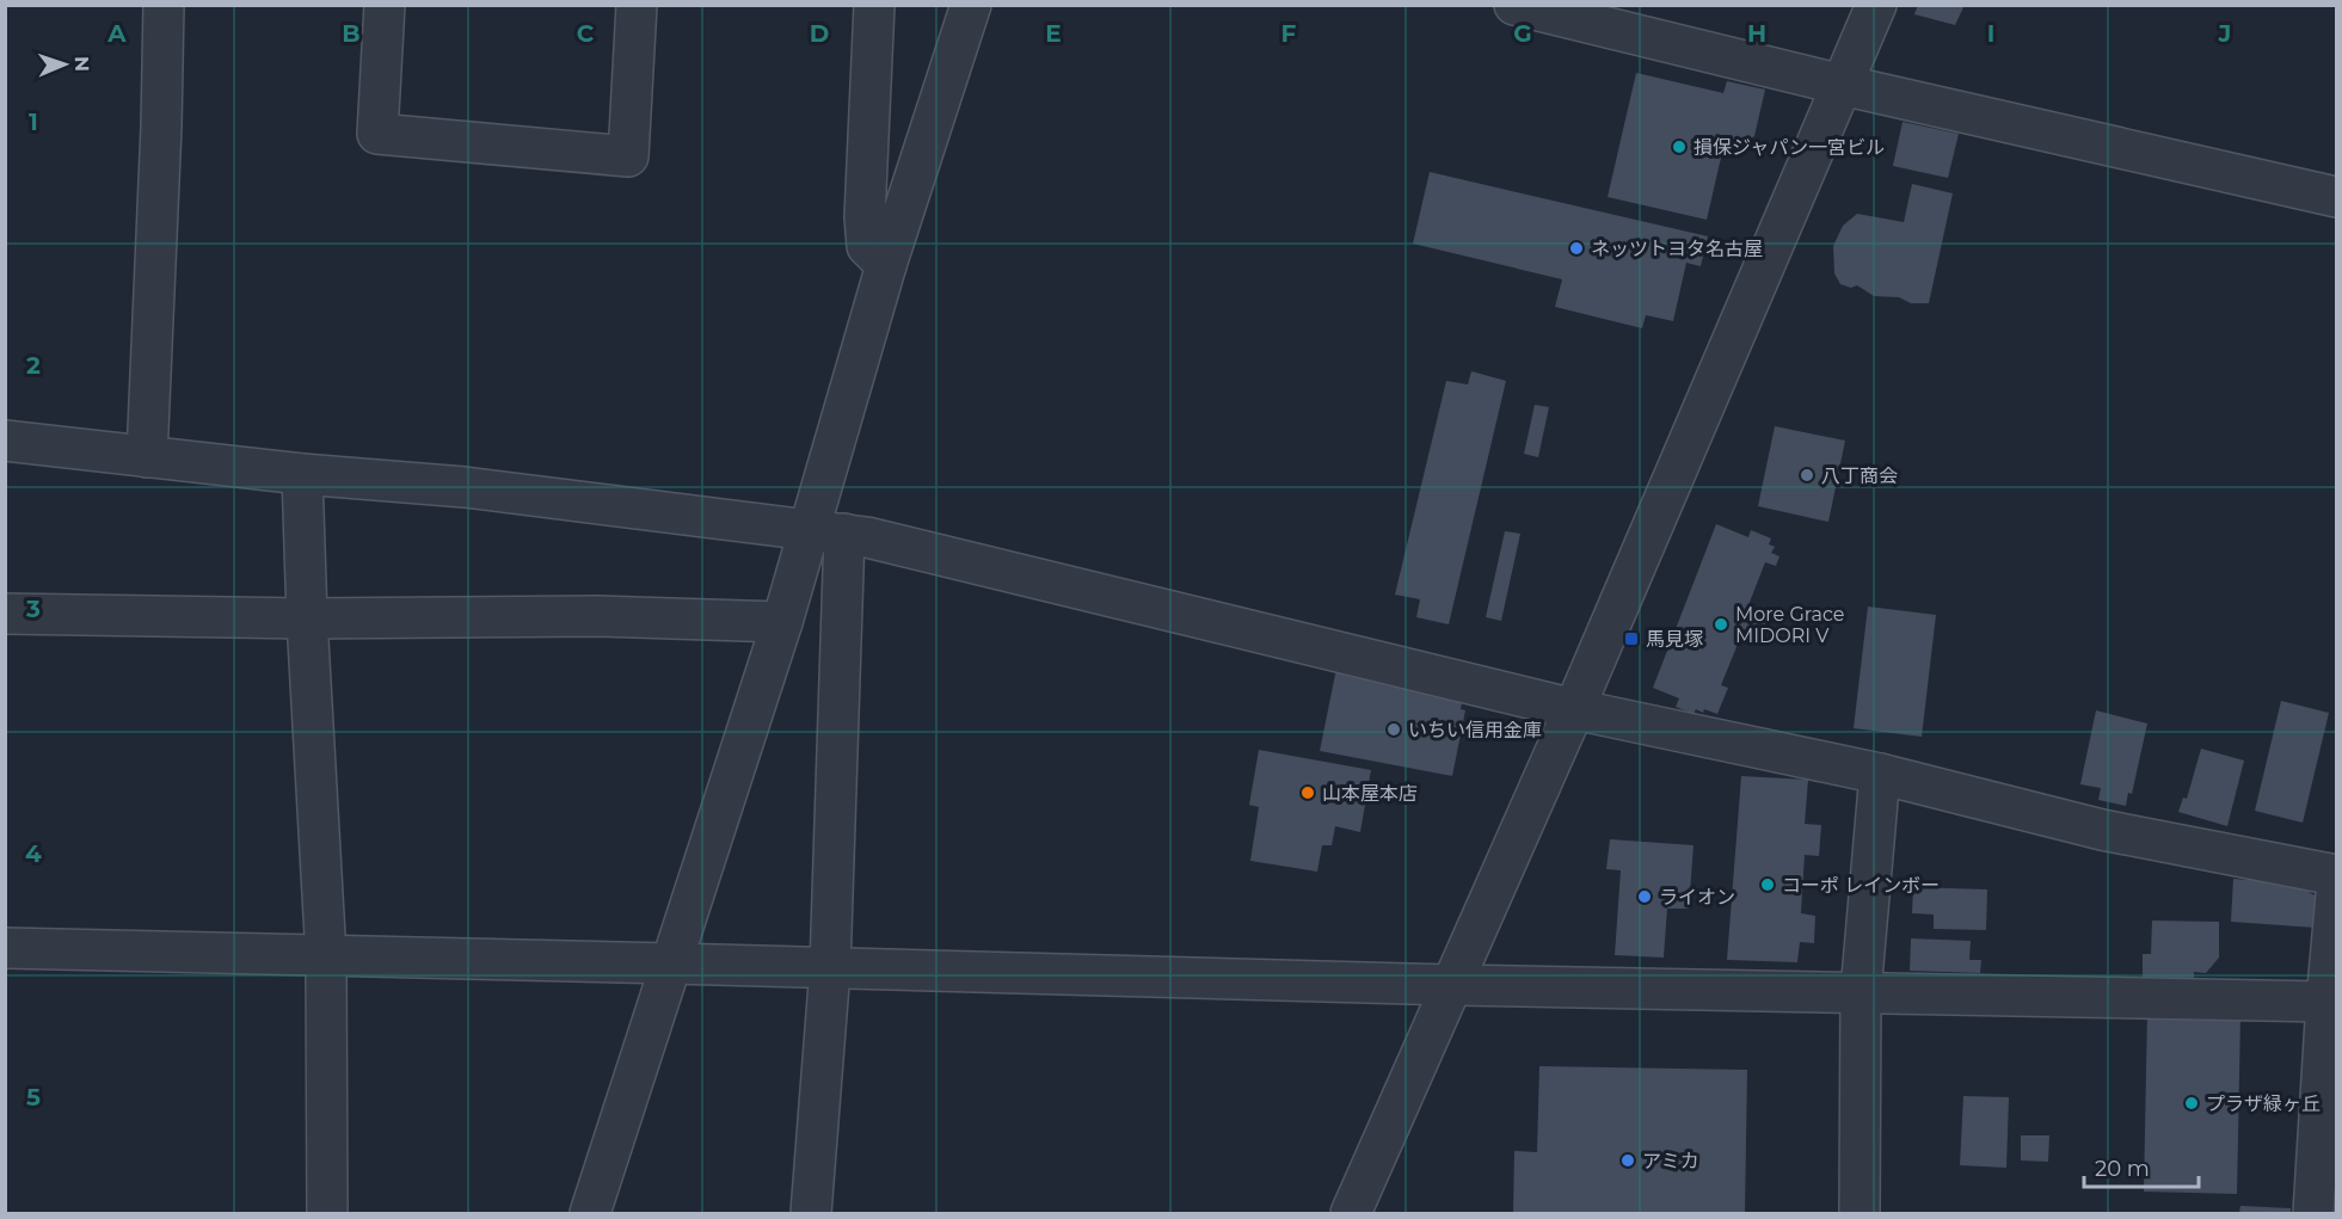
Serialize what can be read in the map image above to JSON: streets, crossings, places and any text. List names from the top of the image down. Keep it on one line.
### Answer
{"places":{"other":["損保ジャパン一宮ビル","ネッツトヨタ名古屋","八丁商会","More Grace MIDORI V","いちい信用金庫","山本屋本店","コーポ レインボー","ライオン","プラザ緑ヶ丘","アミカ"],"transit":["馬見塚"]},"scale_bar":"20 m","north":"right","grid":{"columns":["A","B","C","D","E","F","G","H","I","J"],"rows":["1","2","3","4","5"]}}
